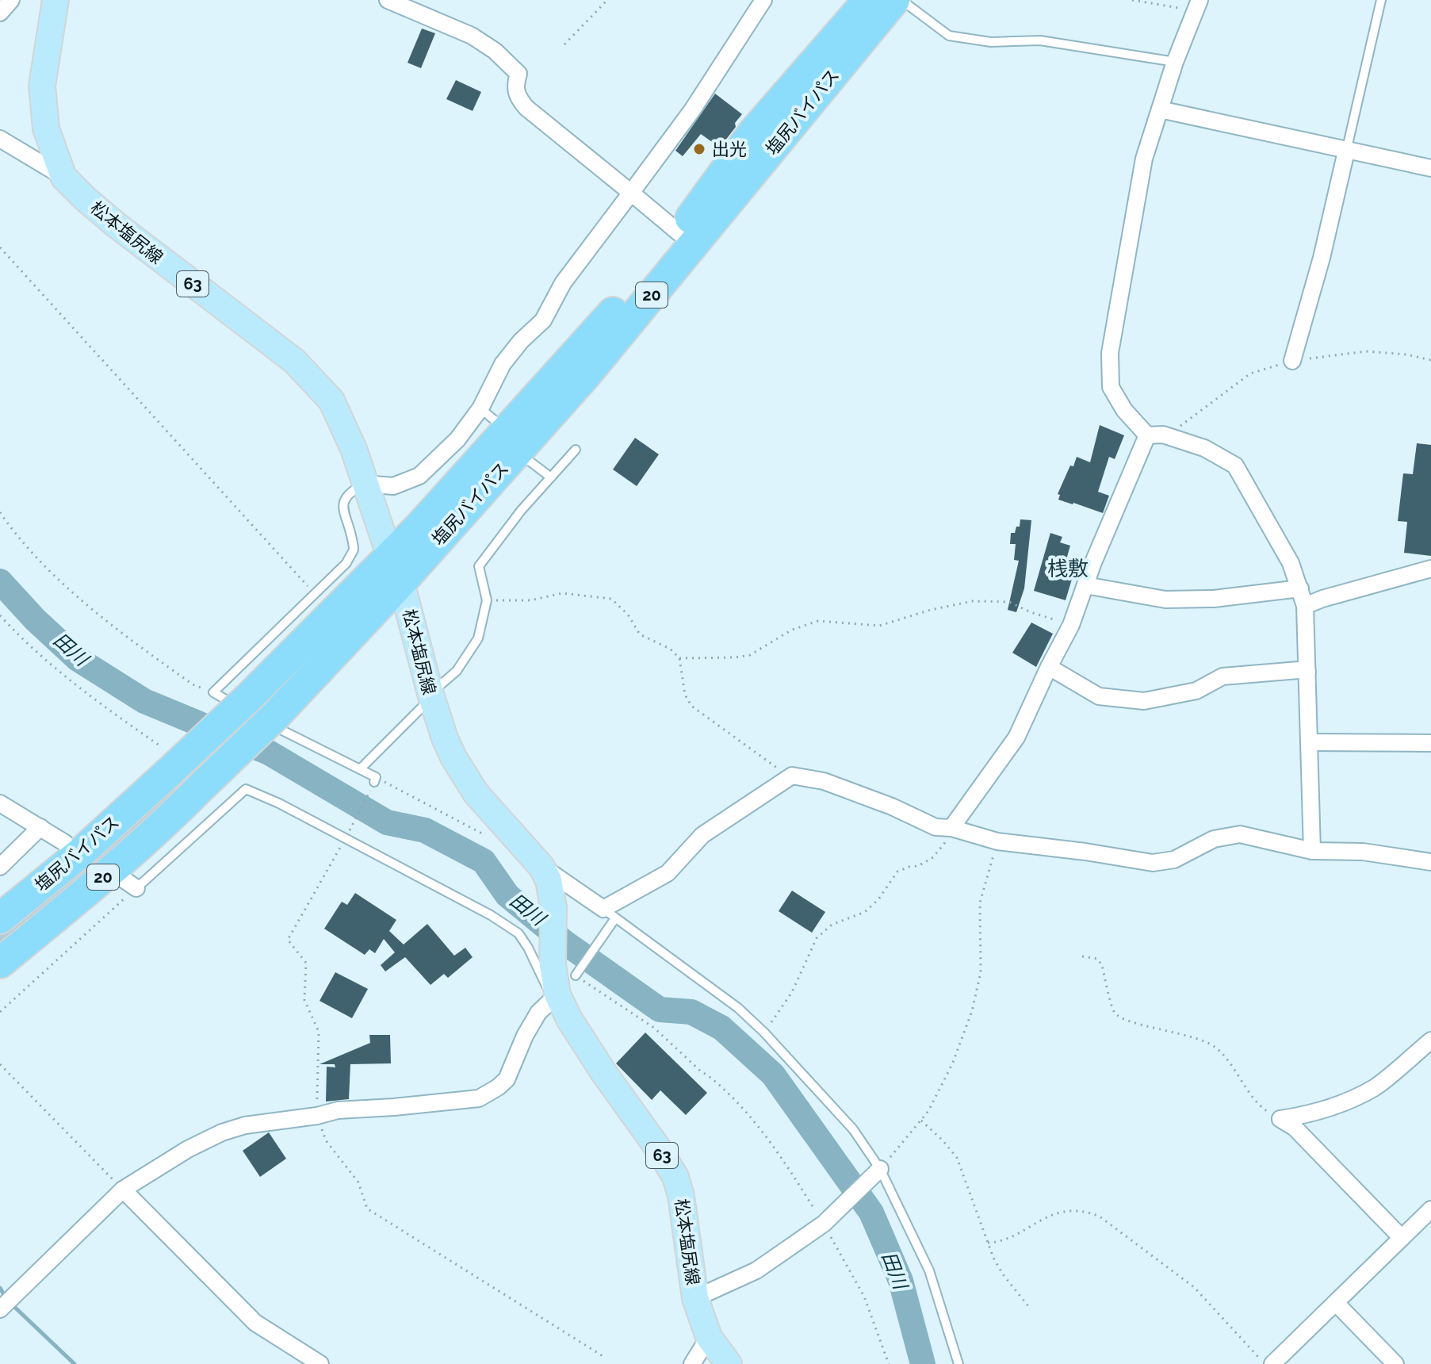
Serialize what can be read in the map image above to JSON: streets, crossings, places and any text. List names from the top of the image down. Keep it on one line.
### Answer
{"streets":{"highway":["塩尻バイパス","20"],"main road":["松本塩尻線","63"]},"crossings":[["塩尻バイパス","松本塩尻線"]],"districts":["桟敷"],"water":["田川"],"places":["出光"]}
